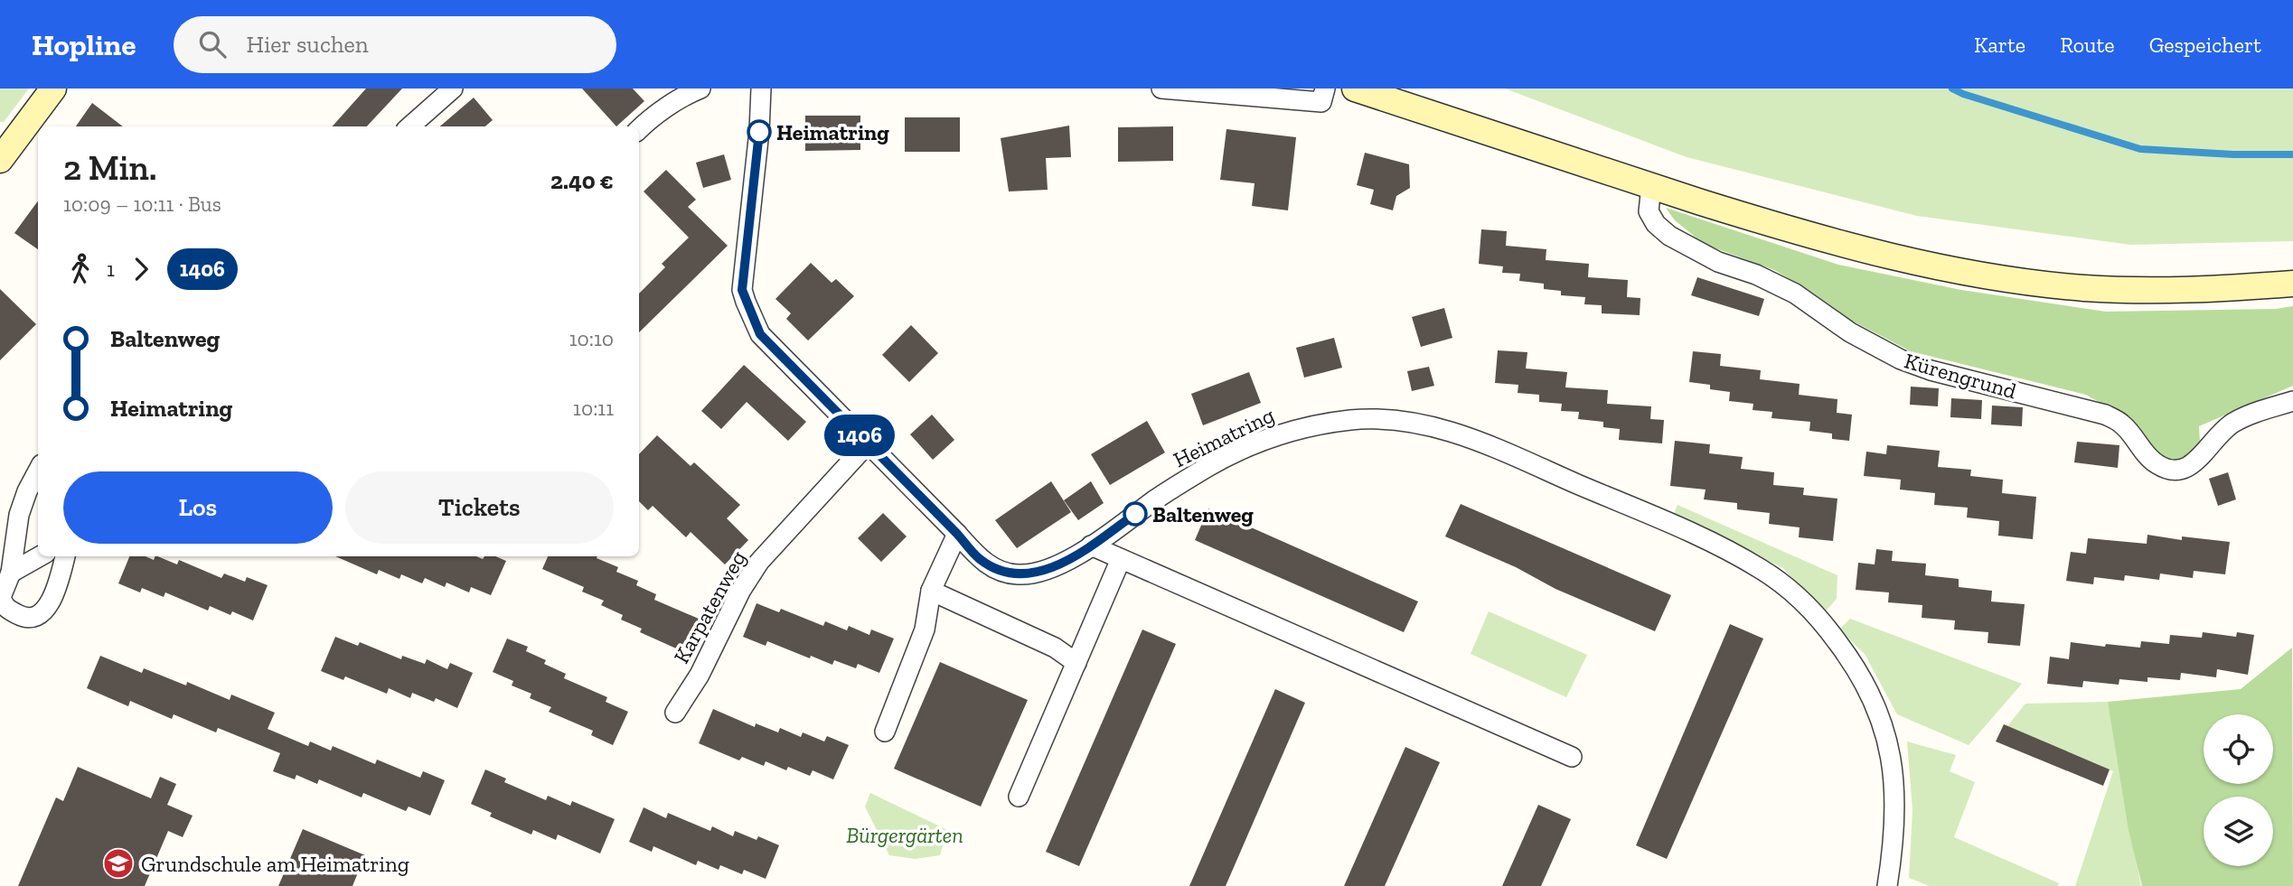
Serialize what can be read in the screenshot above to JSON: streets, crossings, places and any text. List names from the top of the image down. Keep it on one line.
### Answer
{"streets":{"street":["Kürengrund","Heimatring","Karpatenweg"]},"crossings":[["Heimatring","Karpatenweg"]],"parks":["Bürgergärten"],"places":{"other":["Heimatring","Baltenweg"],"school or university":["Grundschule am Heimatring"]},"lines":["bus line 1406"],"page":{"header":"Hopline","search":"Hier suchen","nav":["Karte","Route","Gespeichert"],"on_map":"1406","heading":["2 Min.","10:09 – 10:11 · Bus","2.40 €"],"legs":["1","1406"],"list":[{"name":"Baltenweg","value":"10:10"},{"name":"Heimatring","value":"10:11"}],"buttons":["Los","Tickets"]}}
